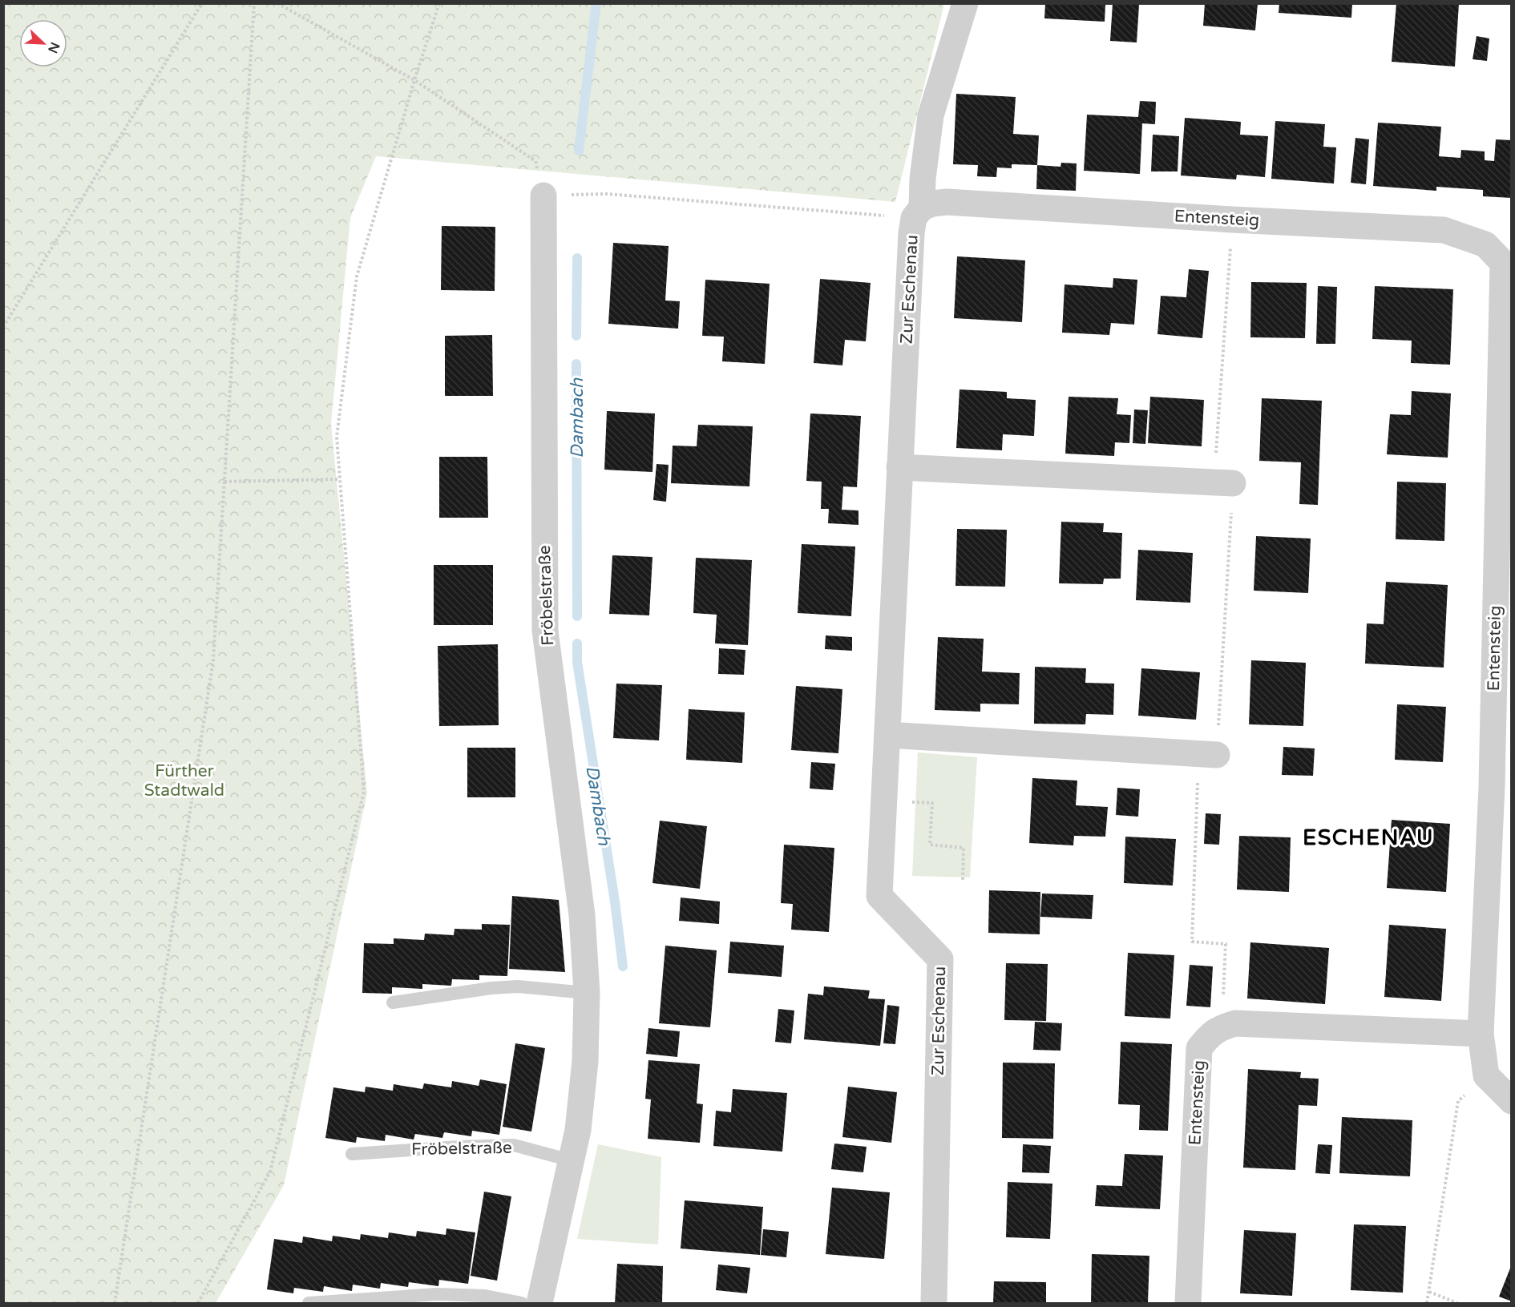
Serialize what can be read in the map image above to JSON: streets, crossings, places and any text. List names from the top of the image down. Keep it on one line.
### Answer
{"streets":{"street":["Entensteig","Zur Eschenau","Fröbelstraße"]},"crossings":[["Entensteig","Zur Eschenau"]],"districts":["ESCHENAU"],"water":["Dambach"],"parks":["Fürther Stadtwald"],"north":"bottom right"}
